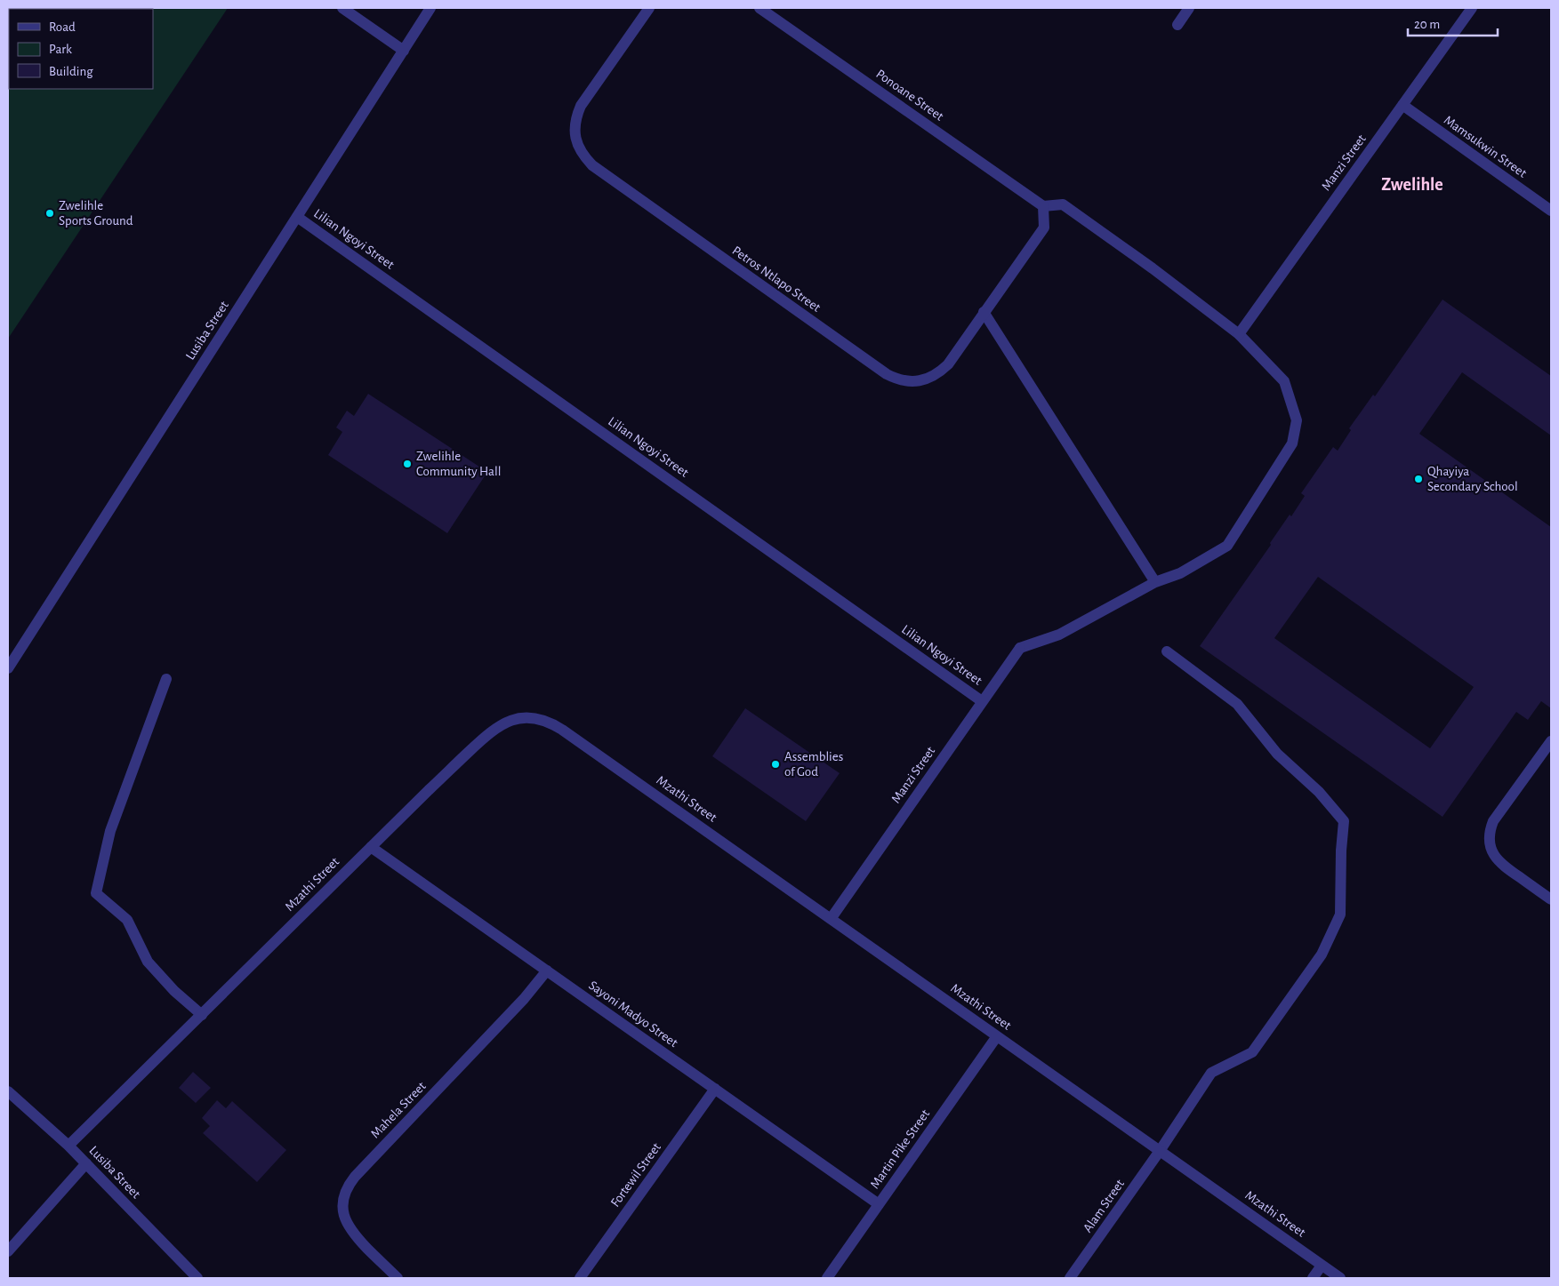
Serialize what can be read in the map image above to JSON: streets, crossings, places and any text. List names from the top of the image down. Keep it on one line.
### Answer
{"streets":{"street":["Ponoane Street","Mamsukwin Street","Manzi Street","Lilian Ngoyi Street","Petros Ntlapo Street","Lusiba Street","Mzathi Street","Sayoni Madyo Street","Mahela Street","Martin Pike Street","Fortewil Street","Alam Street"]},"crossings":[["Ponoane Street","Petros Ntlapo Street"],["Mamsukwin Street","Manzi Street"],["Manzi Street","Lilian Ngoyi Street"],["Manzi Street","Mzathi Street"],["Lilian Ngoyi Street","Lusiba Street"],["Lusiba Street","Mzathi Street"],["Mzathi Street","Sayoni Madyo Street"],["Mzathi Street","Martin Pike Street"],["Mzathi Street","Alam Street"],["Sayoni Madyo Street","Mahela Street"],["Sayoni Madyo Street","Martin Pike Street"],["Sayoni Madyo Street","Fortewil Street"]],"districts":["Zwelihle"],"places":["Zwelihle Sports Ground","Zwelihle Community Hall","Qhayiya Secondary School","Assemblies of God"],"legend":["Road","Park","Building"],"scale_bar":"20 m"}
